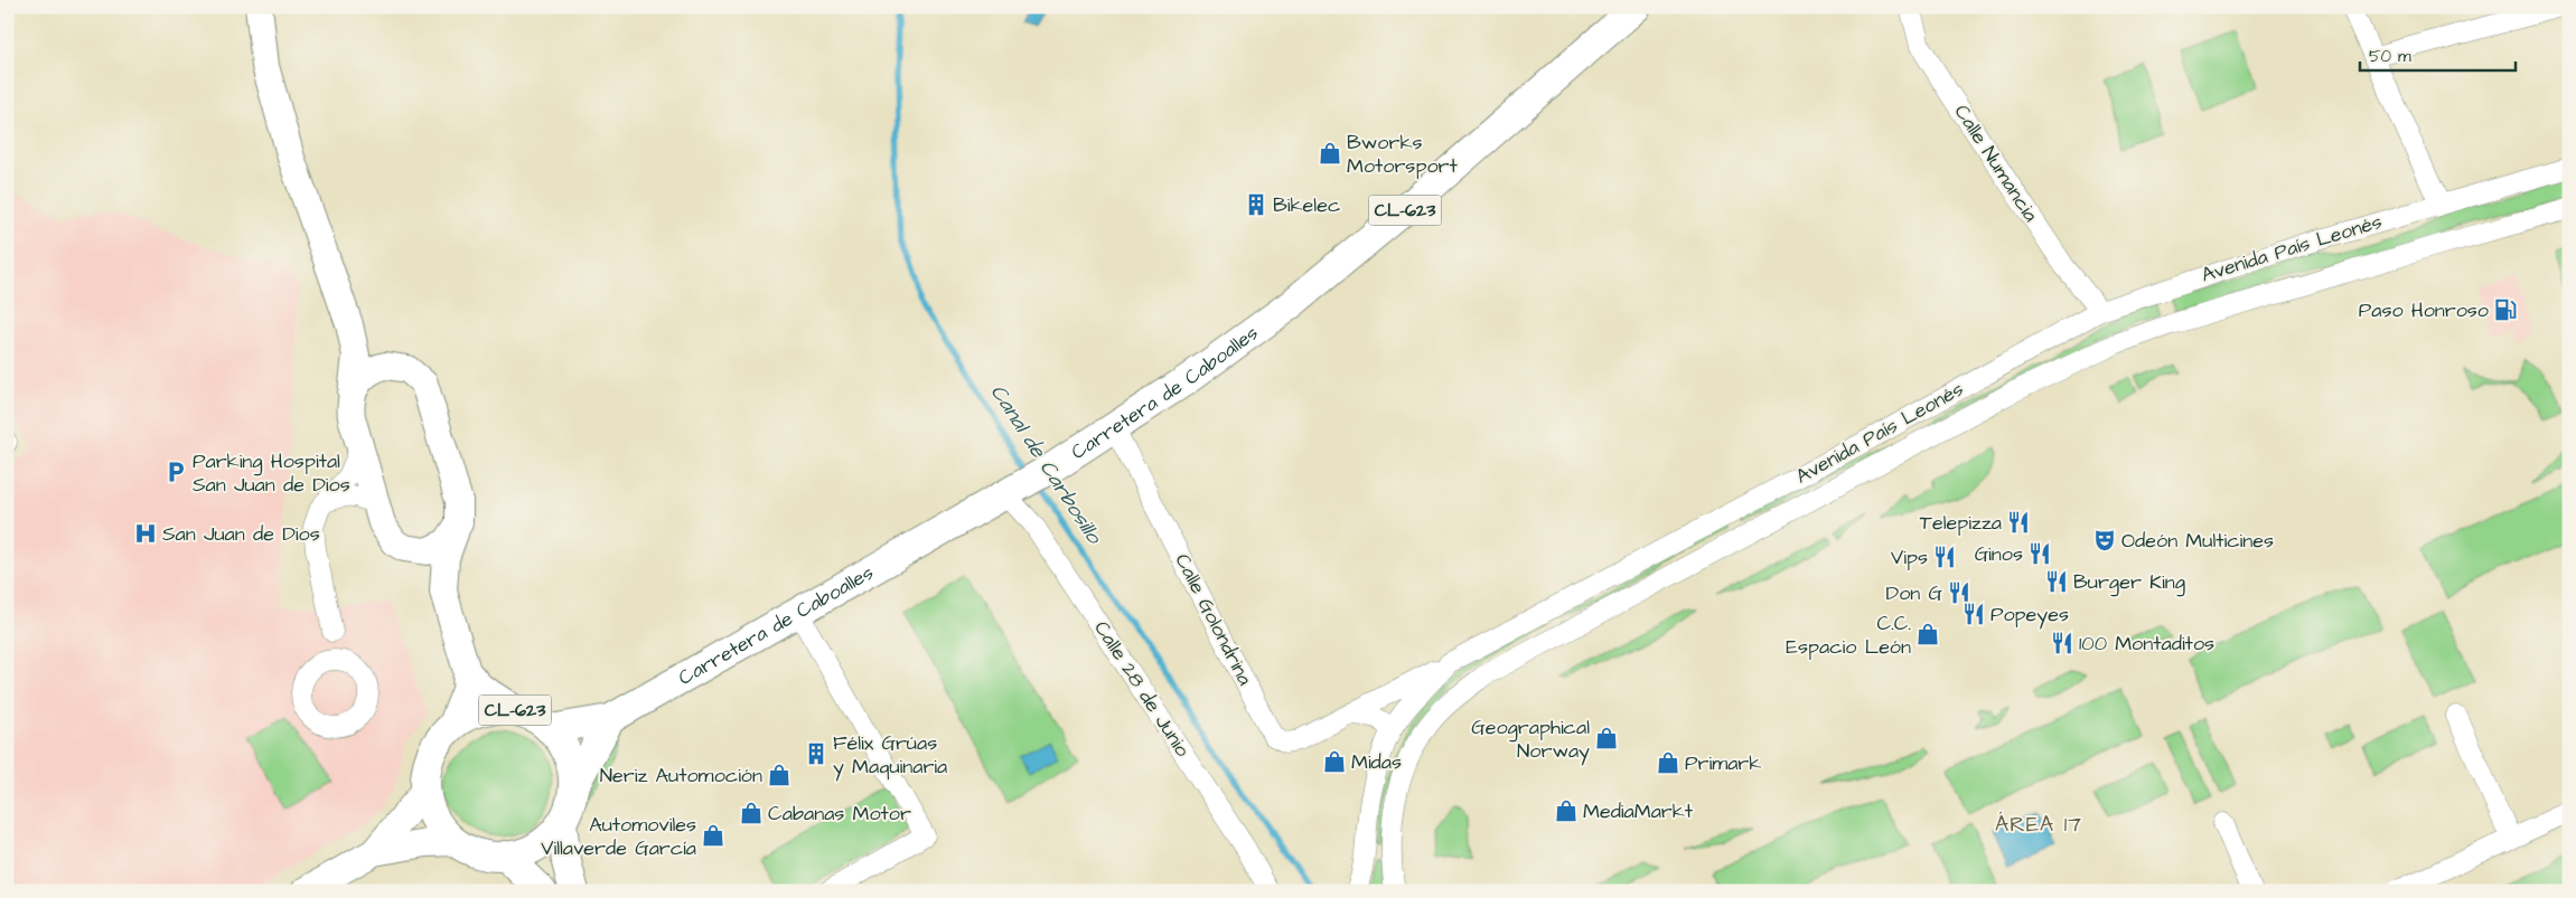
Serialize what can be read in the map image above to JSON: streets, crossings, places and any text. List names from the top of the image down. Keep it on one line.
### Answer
{"streets":{"main road":["CL-623","Carretera de Caboalles"],"street":["Calle Numancia","Avenida País Leonés","Calle Golondrina","Calle 28 de Junio"]},"crossings":[["Calle Numancia","Avenida País Leonés"],["CL-623","Carretera de Caboalles"],["Avenida País Leonés","Calle Golondrina"],["Carretera de Caboalles","Calle Golondrina"],["Carretera de Caboalles","Calle 28 de Junio"]],"districts":["ÁREA 17"],"water":["Canal de Carbosillo"],"places":{"shop":["Bworks Motorsport","C.C. Espacio León","Geographical Norway","Midas","Primark","Neriz Automoción","MediaMarkt","Cabanas Motor","Automoviles Villaverde García"],"building":["Bikelec","Félix Grúas y Maquinaria"],"fuel station":["Paso Honroso"],"parking":["Parking Hospital San Juan de Dios"],"restaurant":["Telepizza","Ginos","Vips","Burger King","Don G","Popeyes","100 Montaditos"],"hospital":["San Juan de Dios"],"theatre":["Odeón Multicines"]},"scale_bar":"50 m"}
